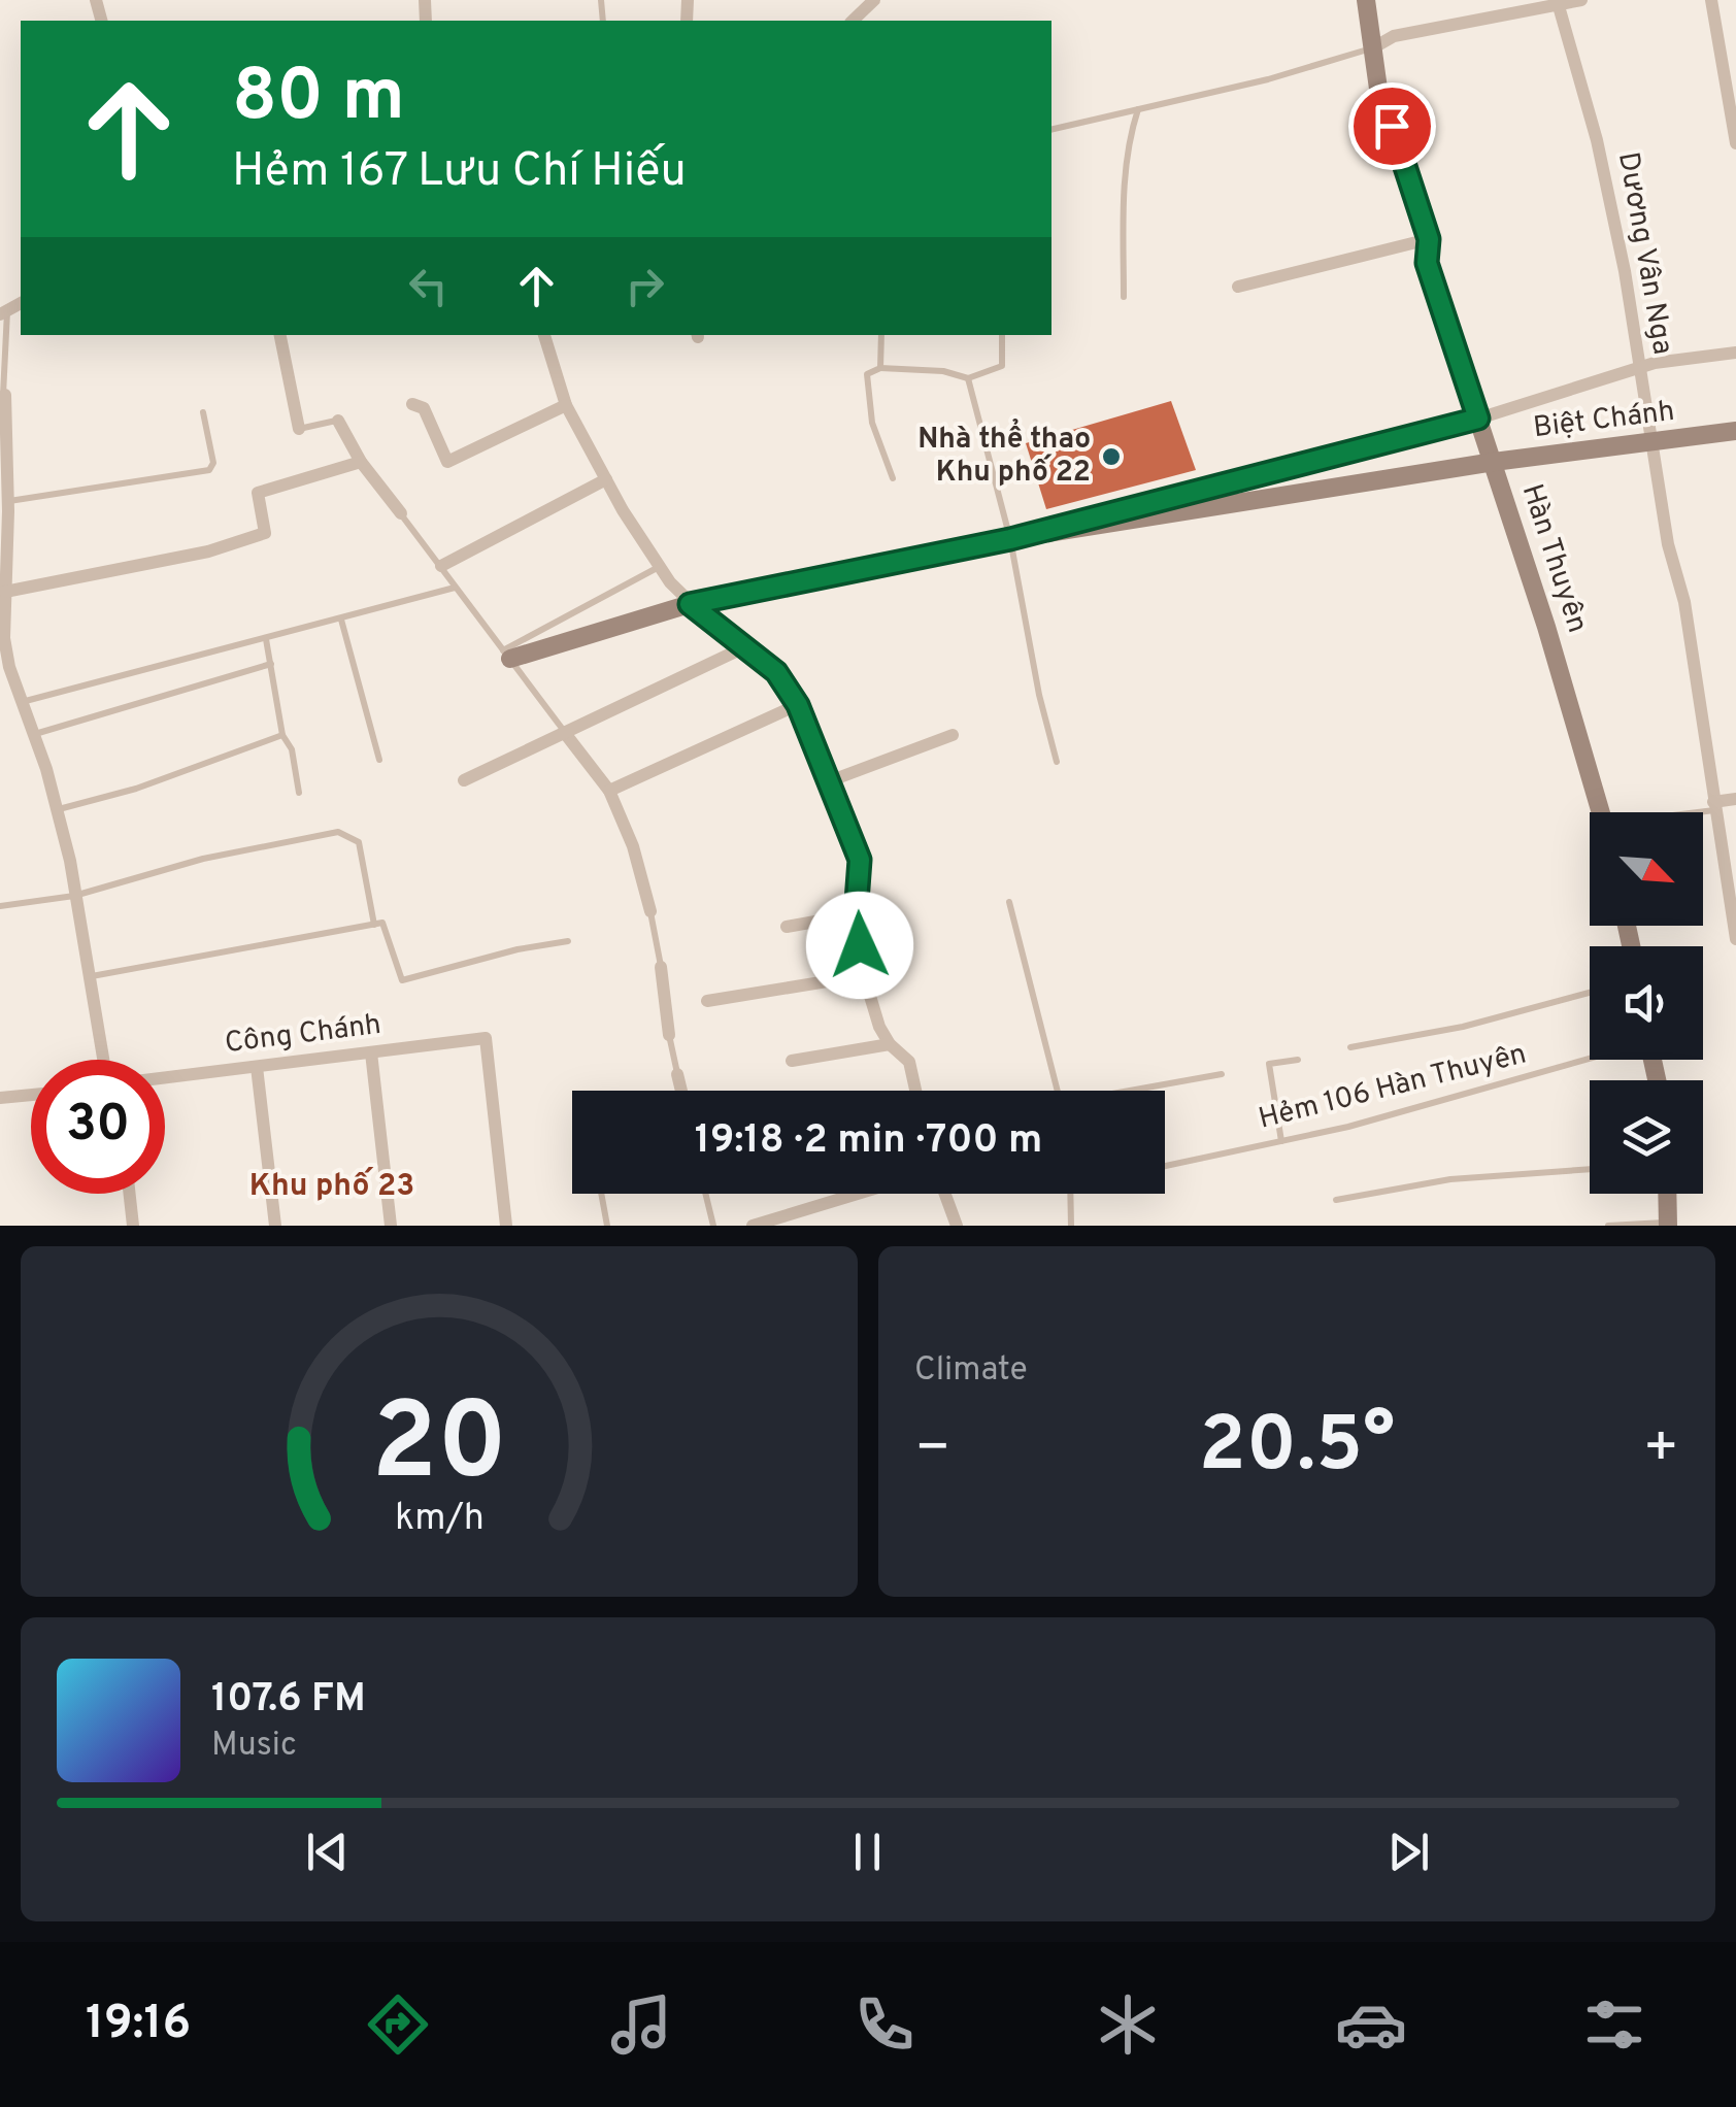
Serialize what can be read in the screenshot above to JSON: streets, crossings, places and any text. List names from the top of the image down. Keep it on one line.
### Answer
{"streets":{"street":["Dương Vân Nga","Biệt Chánh","Hàn Thuyên","Công Chánh"],"lane":["Hẻm 106 Hàn Thuyên"]},"crossings":[["Dương Vân Nga","Biệt Chánh"],["Biệt Chánh","Hàn Thuyên"]],"districts":["Khu phố 23"],"places":["Nhà thể thao Khu phố 22"],"north":"bottom right","page":{"turn":["80 m","Hẻm 167 Lưu Chí Hiếu"],"limit":"30","trip":"19:18 · 2 min · 700 m","tile":"Climate","heat":["−","20.5°","+"],"song":["107.6 FM","Music"],"tabs":"19:16","gauge":["20","km/h"]}}
